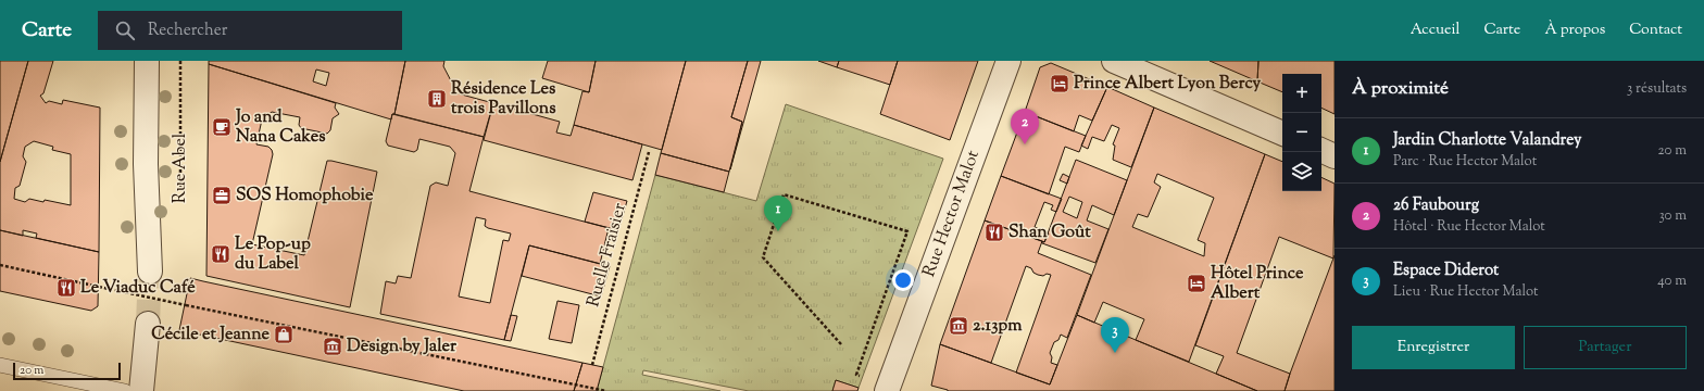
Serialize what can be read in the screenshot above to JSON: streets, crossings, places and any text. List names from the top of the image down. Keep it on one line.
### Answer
{"streets":{"street":["Rue Abel","Rue Hector Malot"],"path":["Ruelle Fraisier"]},"places":{"hotel":["Prince Albert Lyon Bercy","Hôtel Prince Albert"],"building":["Résidence Les trois Pavillons"],"cafe":["Jo and Nana Cakes"],"office":["SOS Homophobie"],"restaurant":["Shan Goût","Le Pop-up du Label","Le Viaduc Café"],"museum":["2.13pm","Design by Jaler"],"shop":["Cécile et Jeanne"]},"scale_bar":"20 m","page":{"header":"Carte","search":"Rechercher","nav":["Accueil","Carte","À propos","Contact"],"heading":["À proximité","3 résultats"],"map_buttons":["+","−"],"pins":["2","1","3"],"list":[{"mark":"1","name":"Jardin Charlotte Valandrey","note":"Parc · Rue Hector Malot","value":"20 m"},{"mark":"2","name":"26 Faubourg","note":"Hôtel · Rue Hector Malot","value":"30 m"},{"mark":"3","name":"Espace Diderot","note":"Lieu · Rue Hector Malot","value":"40 m"}],"buttons":["Enregistrer","Partager"],"scale":"20 m"}}
